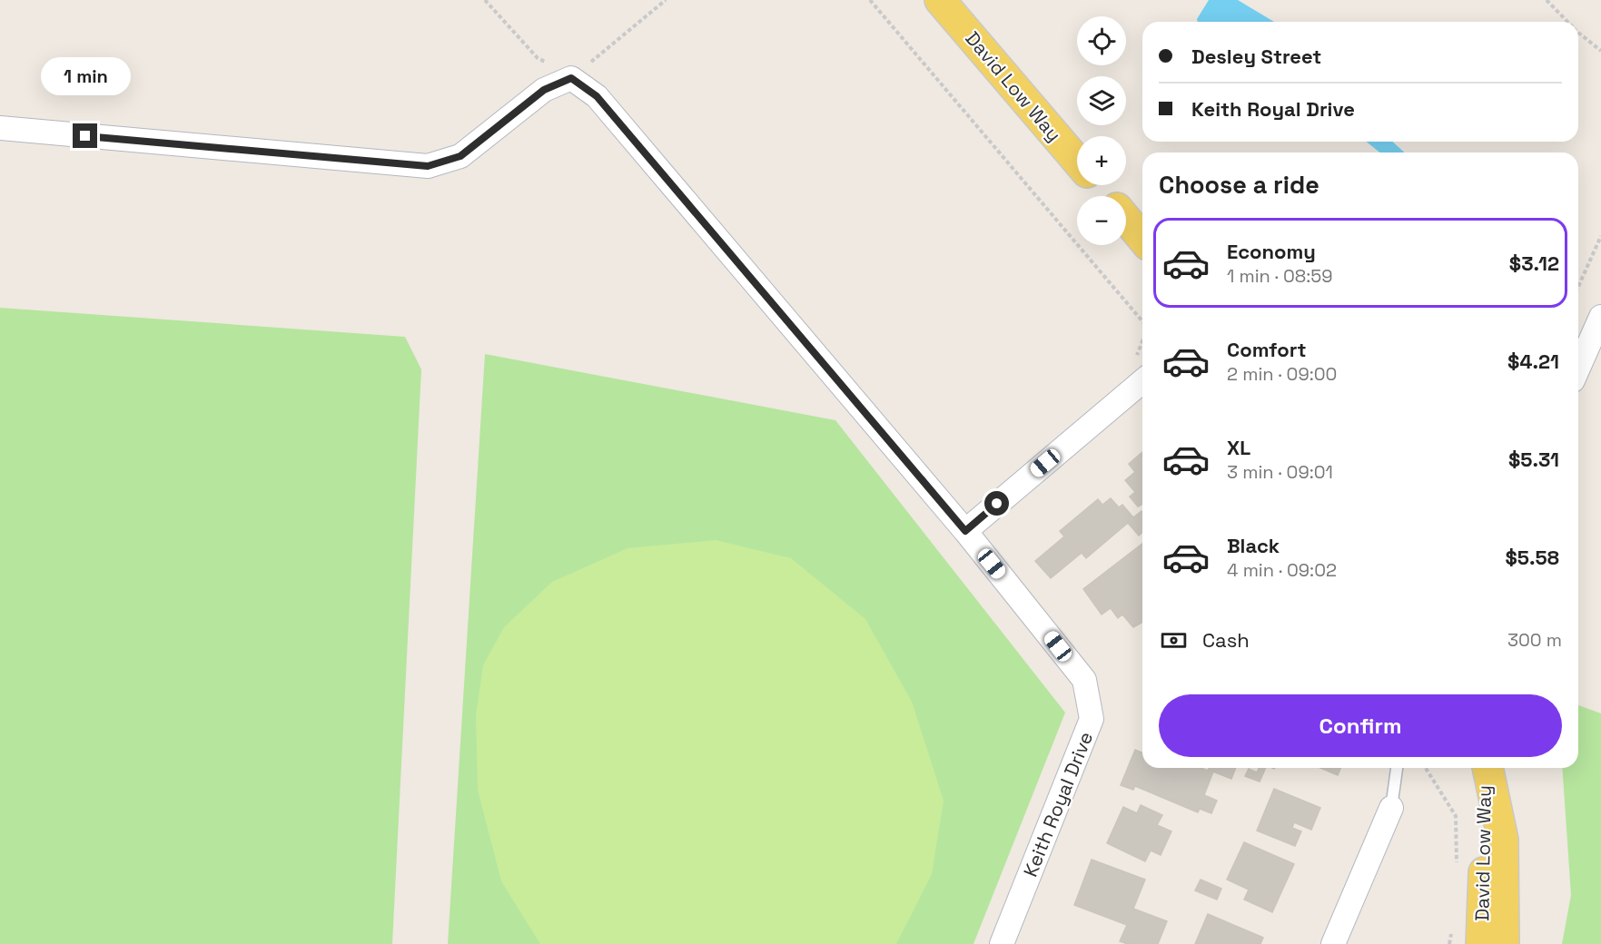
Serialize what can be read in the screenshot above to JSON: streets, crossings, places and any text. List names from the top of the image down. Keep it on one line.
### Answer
{"streets":{"main road":["David Low Way"],"street":["Keith Royal Drive"]},"page":{"map_buttons":["+","−"],"banner":["Desley Street","Keith Royal Drive"],"bubble":"1 min","heading":"Choose a ride","list":[{"name":"Economy","note":"1 min · 08:59","value":"$3.12"},{"name":"Comfort","note":"2 min · 09:00","value":"$4.21"},{"name":"XL","note":"3 min · 09:01","value":"$5.31"},{"name":"Black","note":"4 min · 09:02","value":"$5.58"}],"pay":["Cash","300 m"],"buttons":"Confirm"}}
